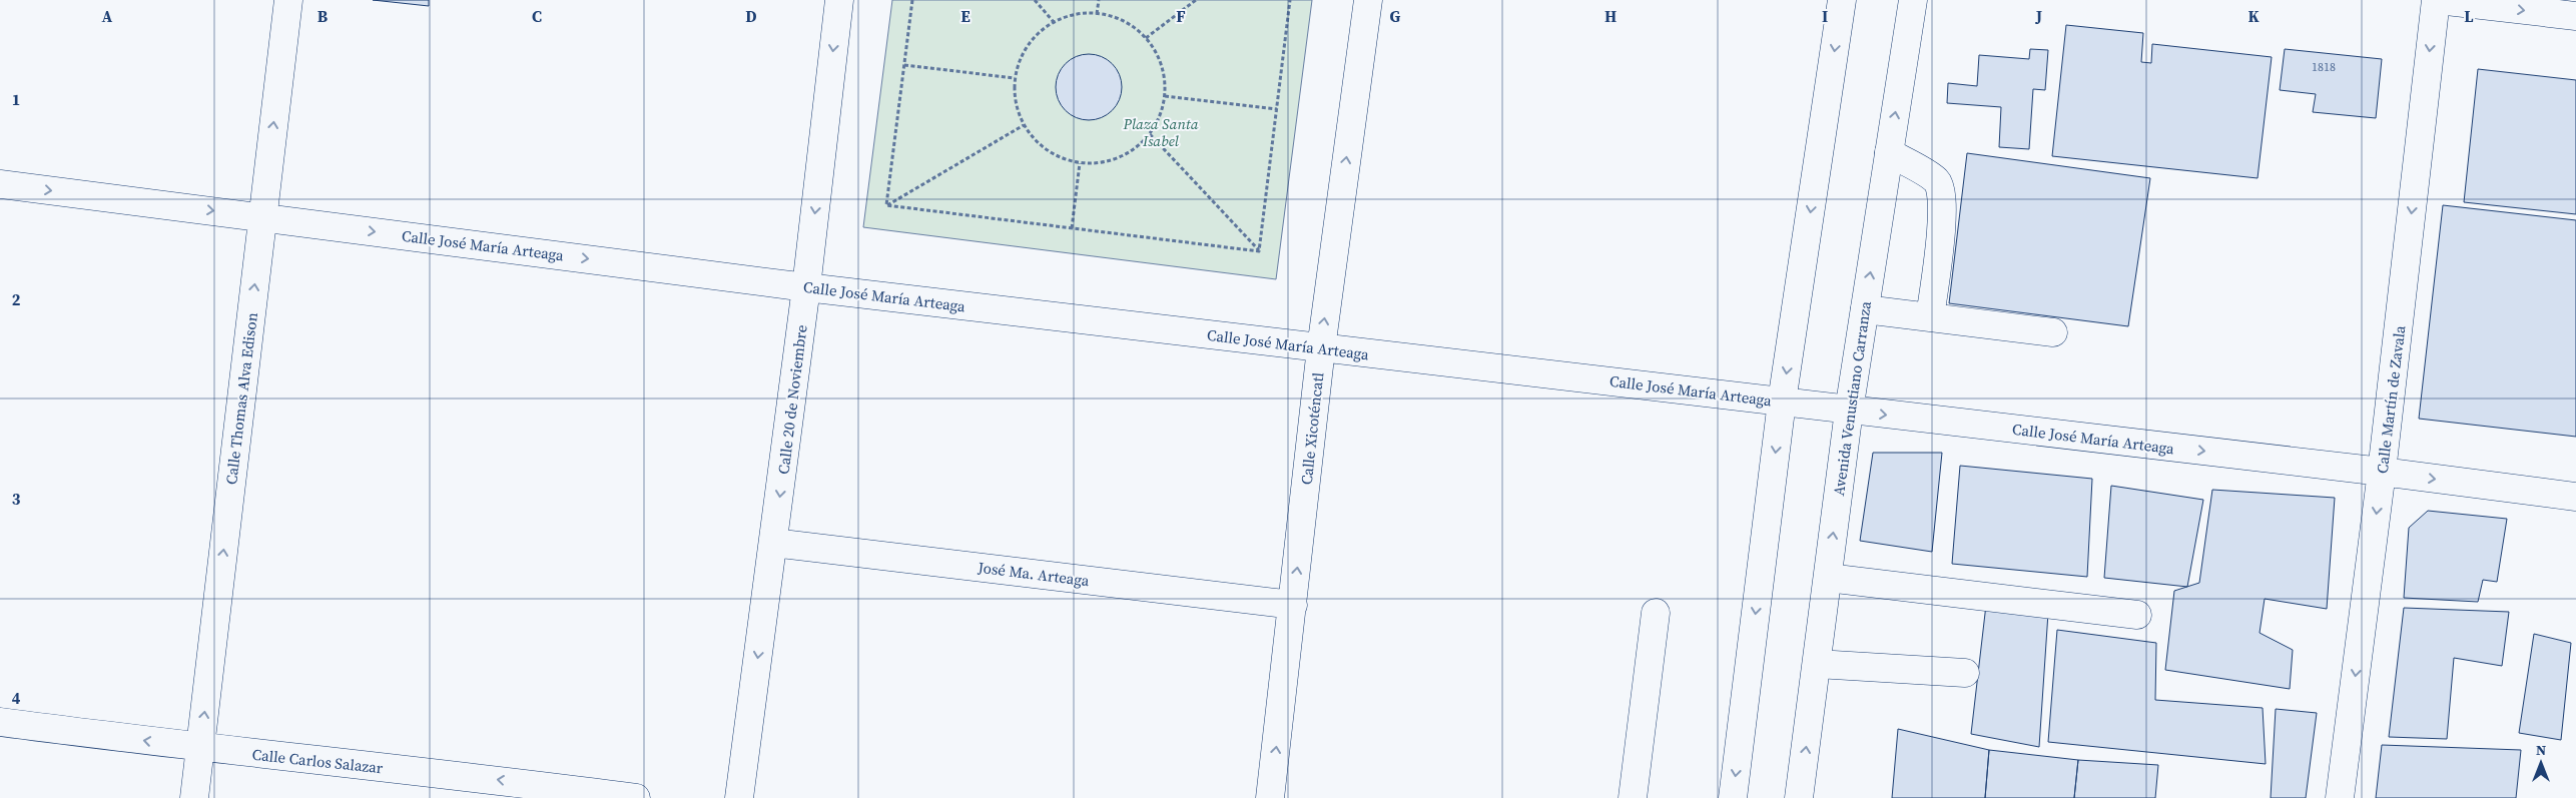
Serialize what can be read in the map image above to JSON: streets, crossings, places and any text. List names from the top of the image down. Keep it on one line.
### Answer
{"streets":{"street":["Calle José María Arteaga","Calle Thomas Alva Edison","Avenida Venustiano Carranza","Calle 20 de Noviembre","Calle Martín de Zavala","Calle Xicoténcatl","José Ma. Arteaga","Calle Carlos Salazar"]},"crossings":[["Calle José María Arteaga","Calle Thomas Alva Edison"],["Calle José María Arteaga","Avenida Venustiano Carranza"],["Calle José María Arteaga","Calle 20 de Noviembre"],["Calle José María Arteaga","Calle Martín de Zavala"],["Calle José María Arteaga","Calle Xicoténcatl"],["Calle Thomas Alva Edison","Calle Carlos Salazar"],["Calle 20 de Noviembre","José Ma. Arteaga"],["Calle Xicoténcatl","José Ma. Arteaga"]],"one_way":["Calle Thomas Alva Edison","Calle 20 de Noviembre","Calle Martín de Zavala","Calle Xicoténcatl","Calle Carlos Salazar"],"parks":["Plaza Santa Isabel"],"house_numbers":["1818"],"north":"top","grid":{"columns":["A","B","C","D","E","F","G","H","I","J","K","L"],"rows":["1","2","3","4"]}}
